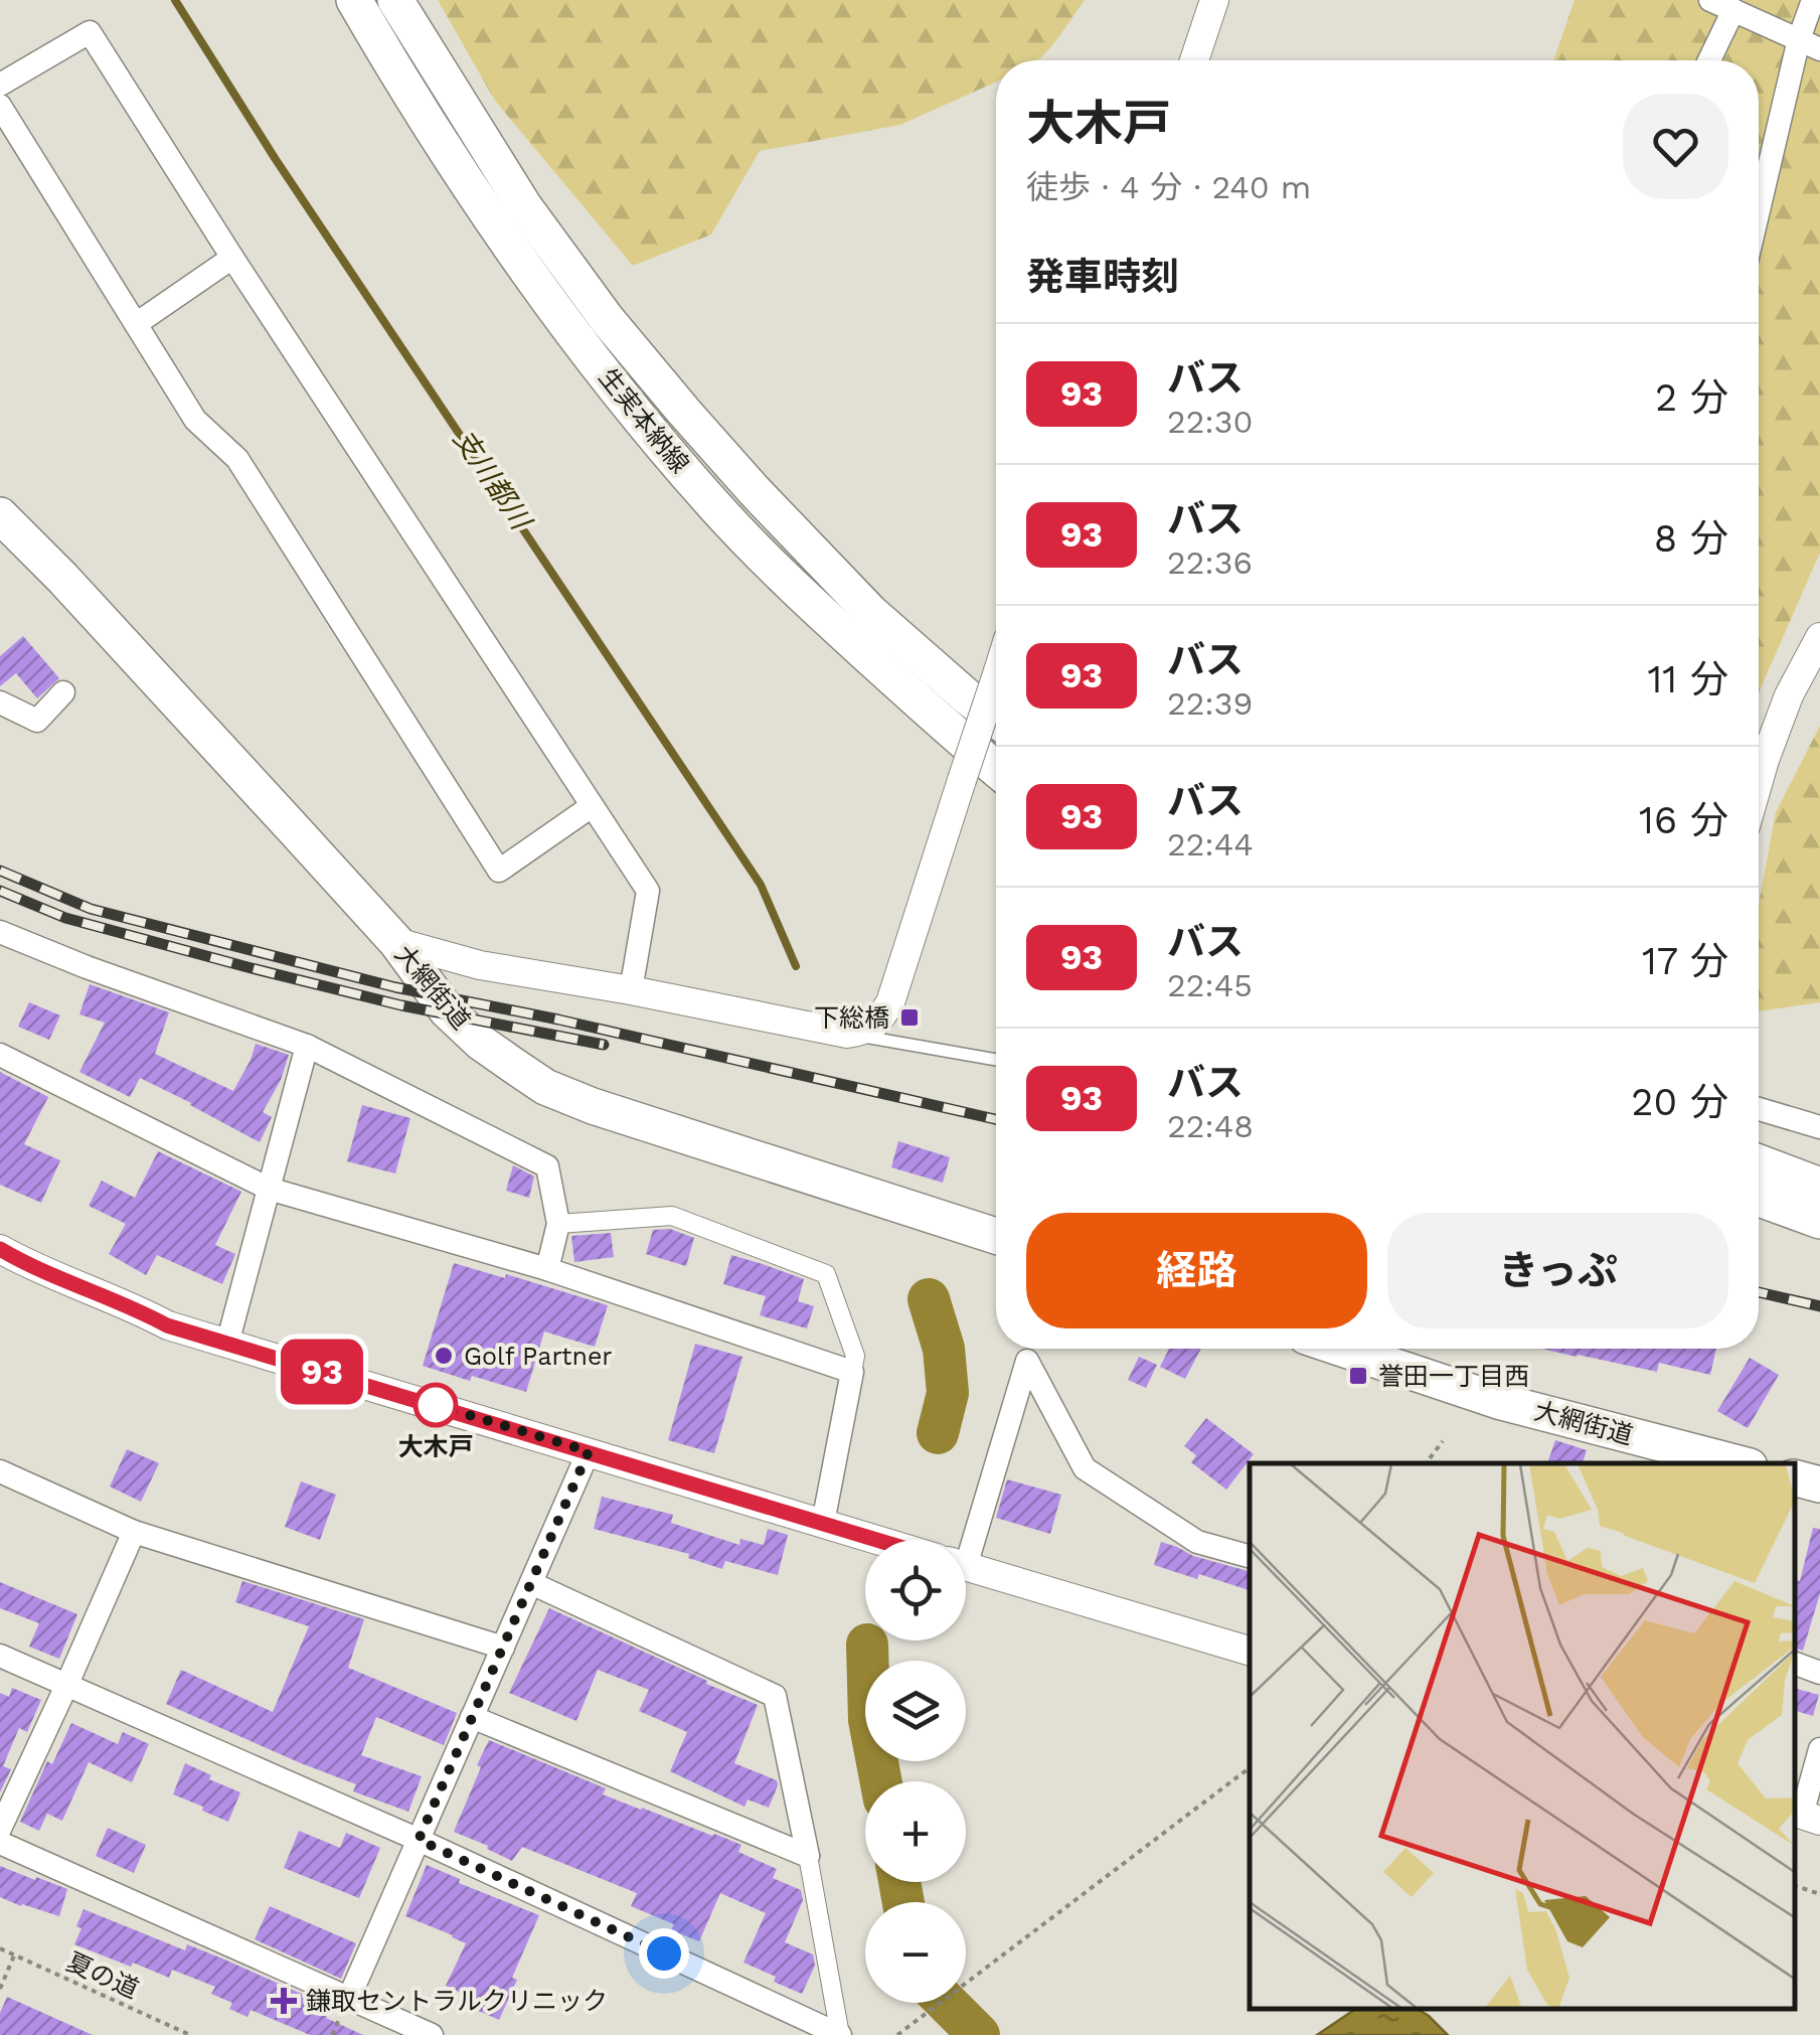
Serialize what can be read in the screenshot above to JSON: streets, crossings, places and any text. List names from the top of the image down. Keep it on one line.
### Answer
{"streets":{"main road":["生実本納線","大網街道"],"path":["夏の道"]},"water":["支川都川"],"places":{"transit":["下総橋","誉田一丁目西"],"other":["Golf Partner","大木戸"],"health":["鎌取セントラルクリニック"]},"lines":["bus line 93"],"page":{"on_map":"93","heading":[["大木戸","徒歩 · 4 分 · 240 m"],"発車時刻"],"list":[{"mark":"93","name":"バス","note":"22:30","value":"2 分"},{"mark":"93","name":"バス","note":"22:36","value":"8 分"},{"mark":"93","name":"バス","note":"22:39","value":"11 分"},{"mark":"93","name":"バス","note":"22:44","value":"16 分"},{"mark":"93","name":"バス","note":"22:45","value":"17 分"},{"mark":"93","name":"バス","note":"22:48","value":"20 分"}],"buttons":["経路","きっぷ"],"map_buttons":["+","−"]}}
